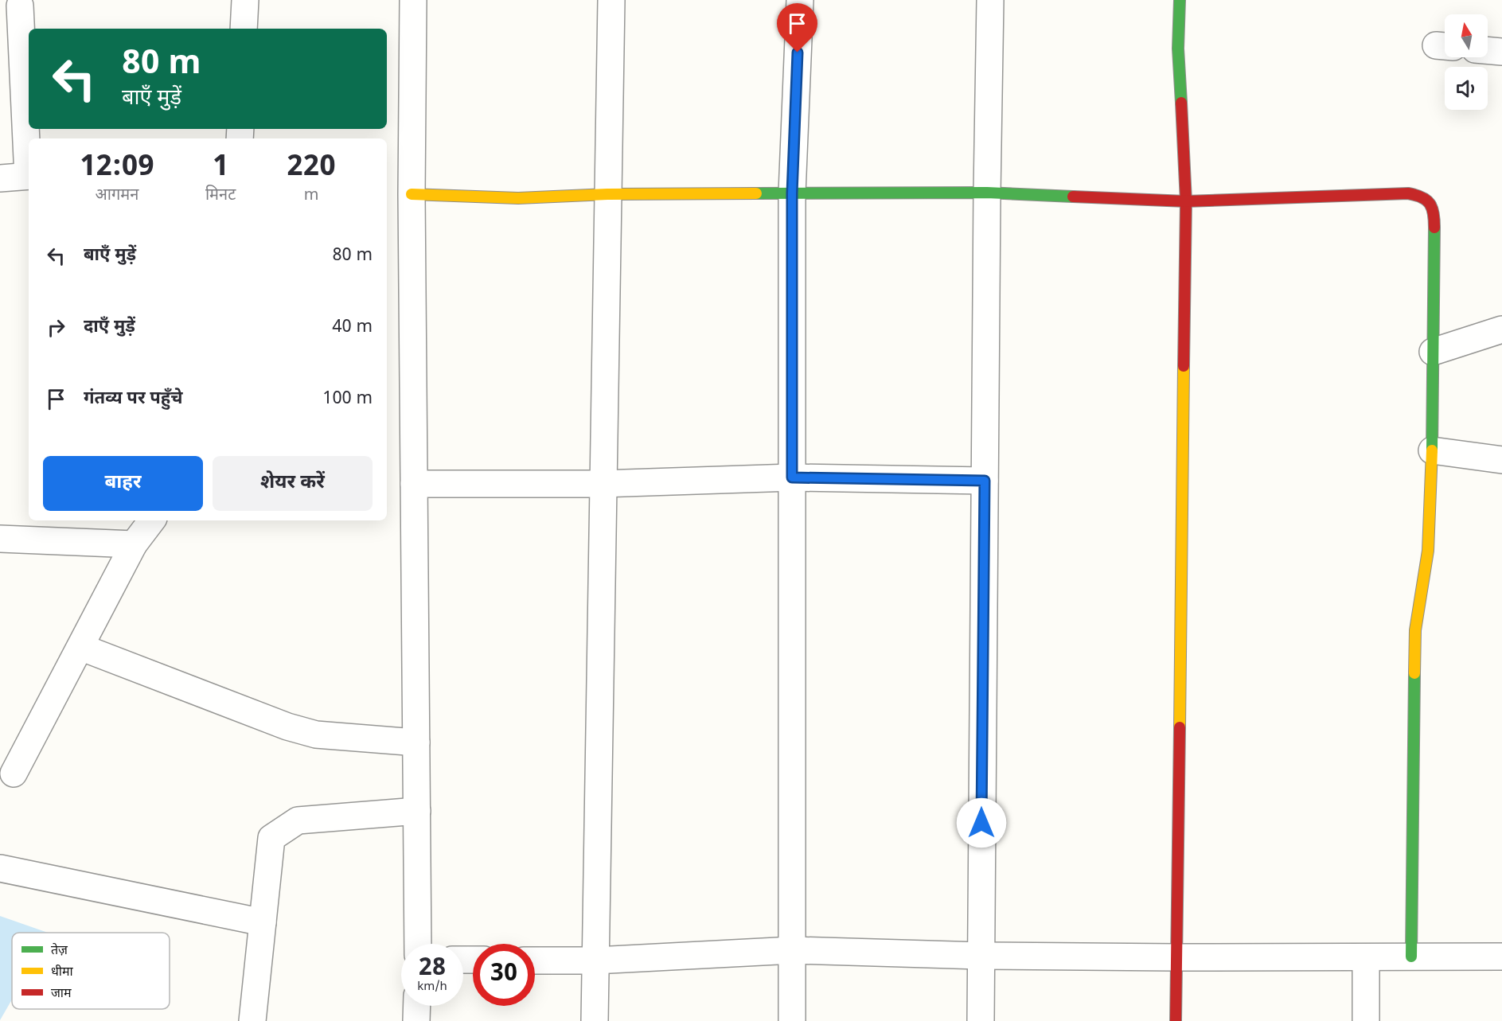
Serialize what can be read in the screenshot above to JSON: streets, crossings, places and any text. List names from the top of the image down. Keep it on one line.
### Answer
{"legend":["तेज़","धीमा","जाम"],"north":"top","page":{"turn":["80 m","बाएँ मुड़ें"],"eta":["12:09","आगमन","1","मिनट","220","m"],"list":[{"name":"बाएँ मुड़ें","value":"80 m"},{"name":"दाएँ मुड़ें","value":"40 m"},{"name":"गंतव्य पर पहुँचे","value":"100 m"}],"buttons":["बाहर","शेयर करें"],"speed":"28 km/h","limit":"30"}}
